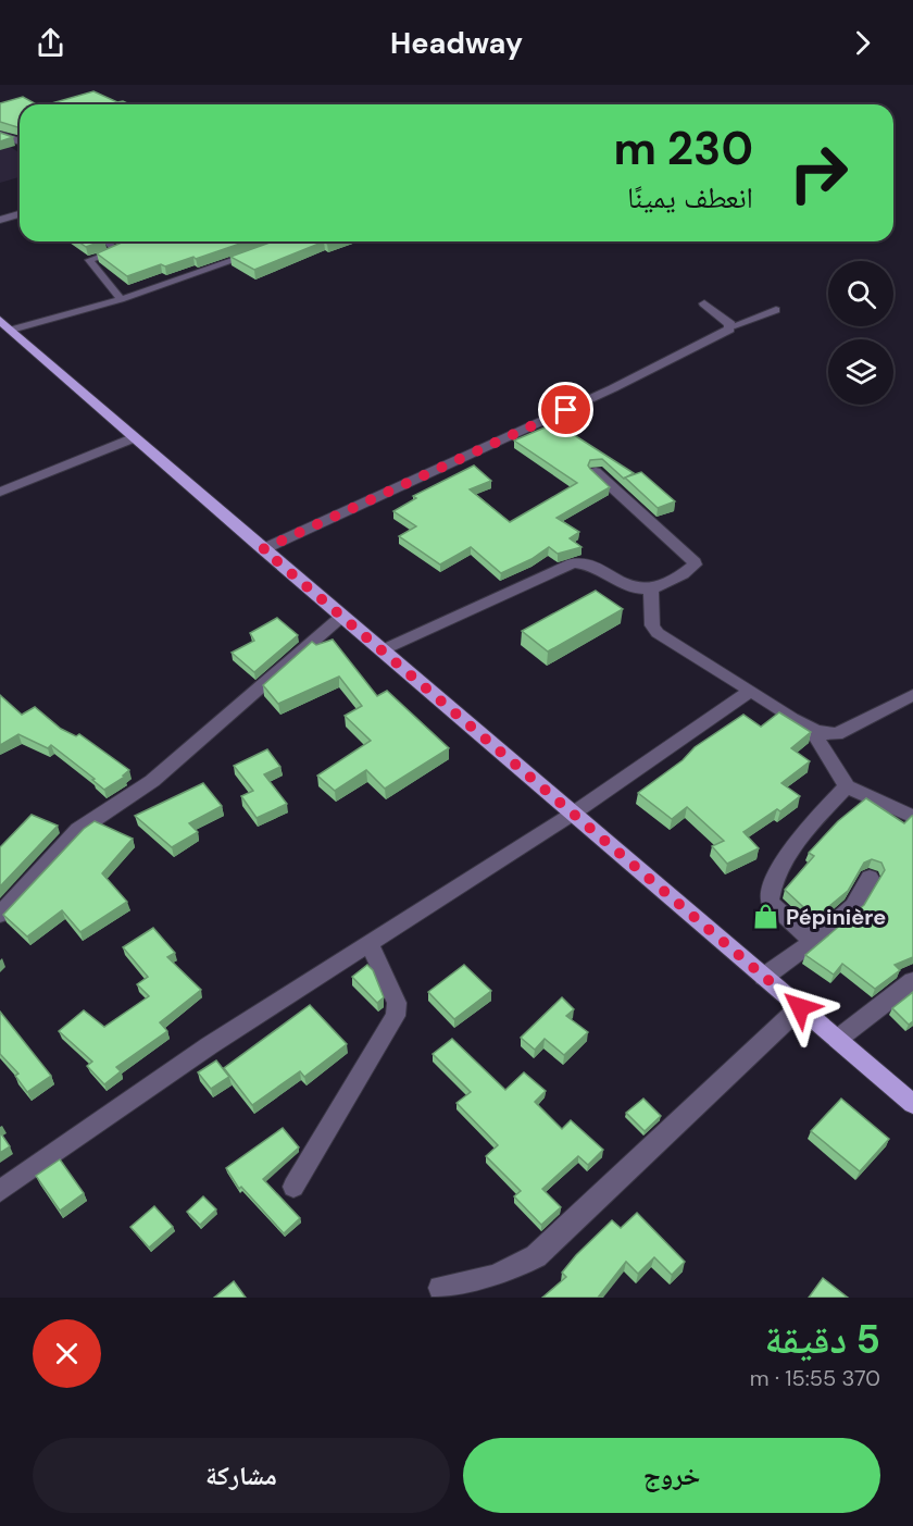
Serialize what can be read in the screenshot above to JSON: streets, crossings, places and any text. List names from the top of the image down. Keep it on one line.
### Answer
{"places":{"shop":["Pépinière"]},"page":{"header":"Headway","turn":["230 m","انعطف يمينًا"],"heading":["5 دقيقة","370 m · 15:55"],"buttons":["خروج","مشاركة"]}}
